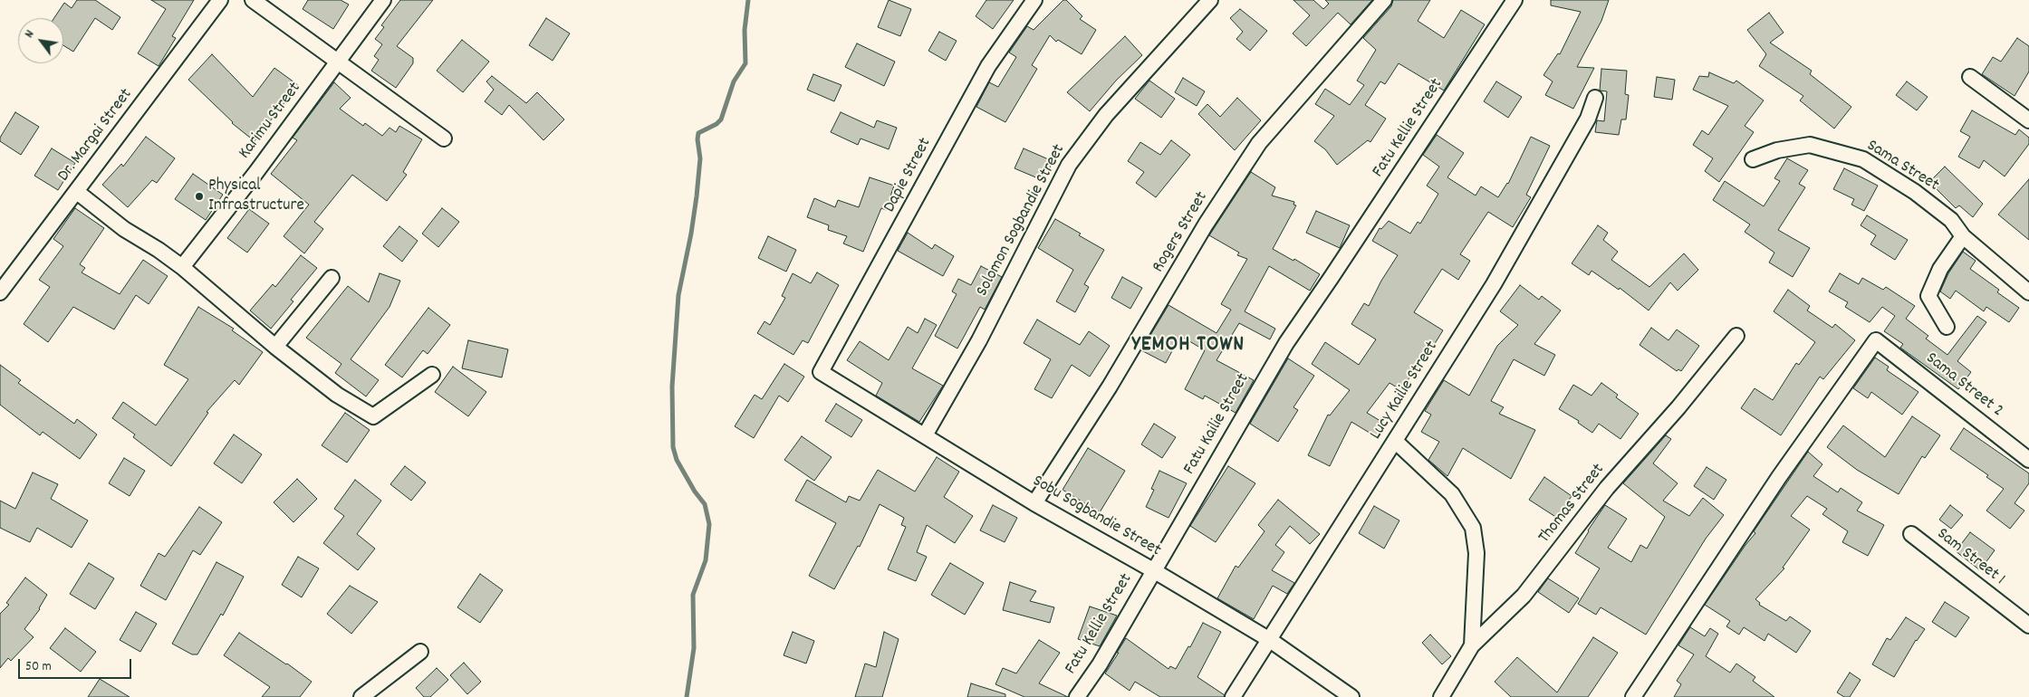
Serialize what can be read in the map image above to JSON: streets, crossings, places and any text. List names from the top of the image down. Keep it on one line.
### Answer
{"streets":{"street":["Karimu Street","Fatu Kellie Street","Dr. Margai Street","Sama Street","Dapie Street","Solomon Sogbandie Street","Rogers Street","Sama Street 2","Lucy Kailie Street","Fatu Kailie Street","Thomas Street","Sobu Sogbandie Street","Sam Street 1"]},"crossings":[["Fatu Kellie Street","Fatu Kailie Street"],["Fatu Kellie Street","Sobu Sogbandie Street"],["Dapie Street","Sobu Sogbandie Street"],["Solomon Sogbandie Street","Sobu Sogbandie Street"],["Rogers Street","Sobu Sogbandie Street"],["Lucy Kailie Street","Sobu Sogbandie Street"],["Fatu Kailie Street","Sobu Sogbandie Street"]],"districts":["YEMOH TOWN"],"places":["Physical Infrastructure"],"scale_bar":"50 m","north":"top left"}
